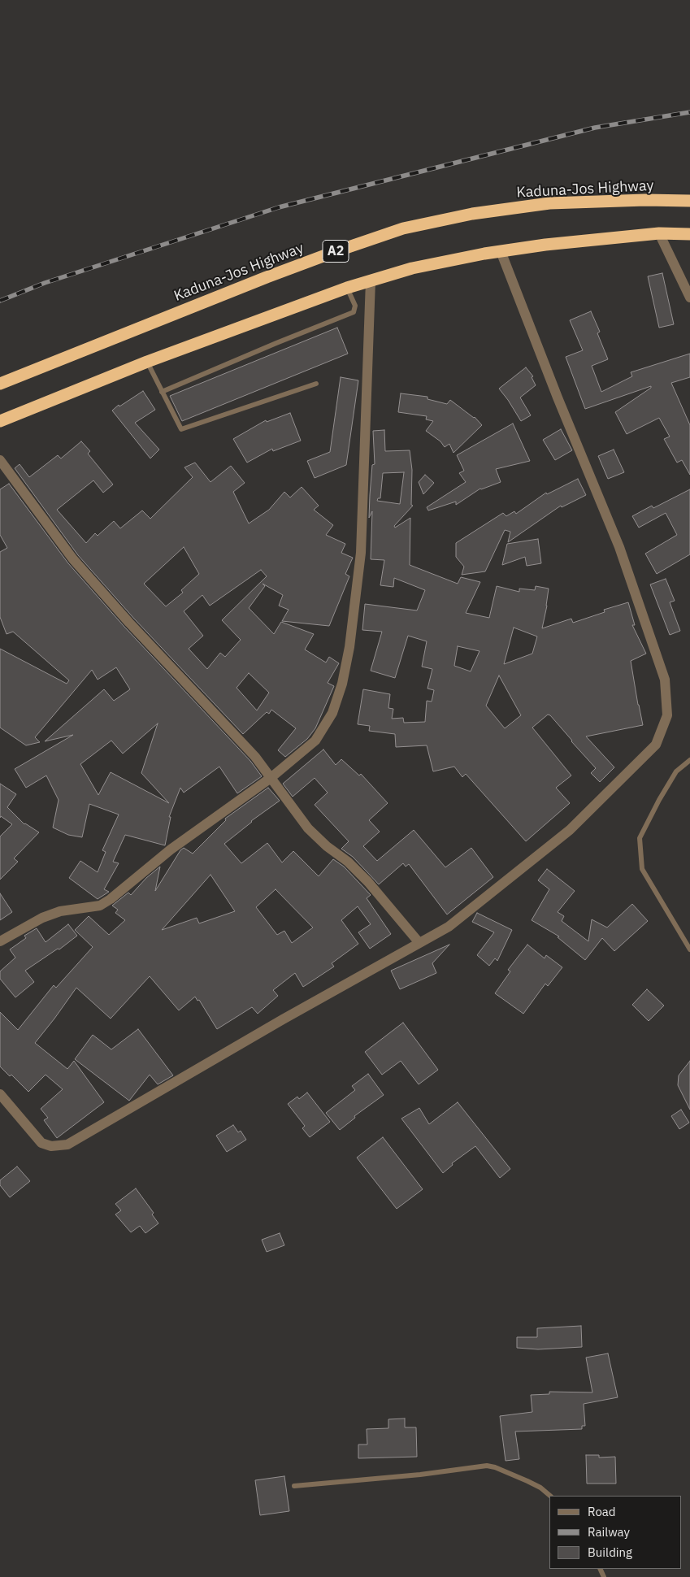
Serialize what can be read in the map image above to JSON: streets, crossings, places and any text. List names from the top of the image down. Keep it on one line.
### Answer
{"streets":{"highway":["Kaduna-Jos Highway","A2"]},"legend":["Road","Railway","Building"]}
